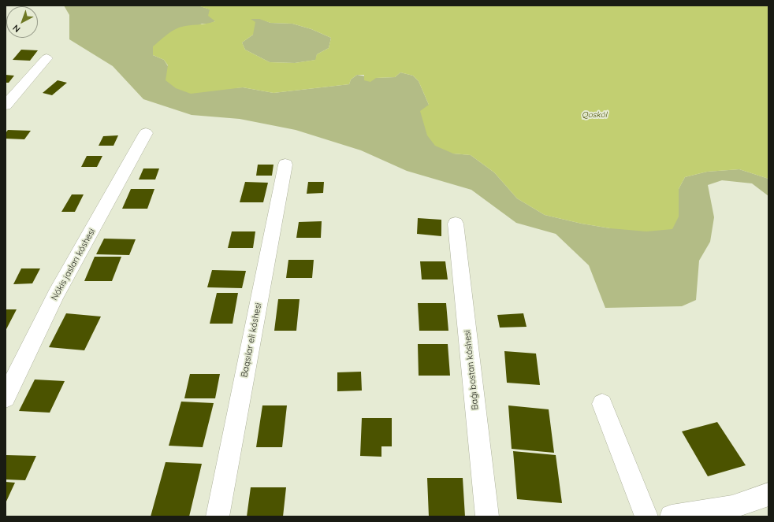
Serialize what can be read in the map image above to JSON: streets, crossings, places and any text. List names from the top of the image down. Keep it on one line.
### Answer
{"streets":{"street":["Nókis jasları kóshesi","Baqsılar eli kóshesi","Baǵı bostan kóshesi"]},"water":["Qoskól"],"north":"bottom left"}
